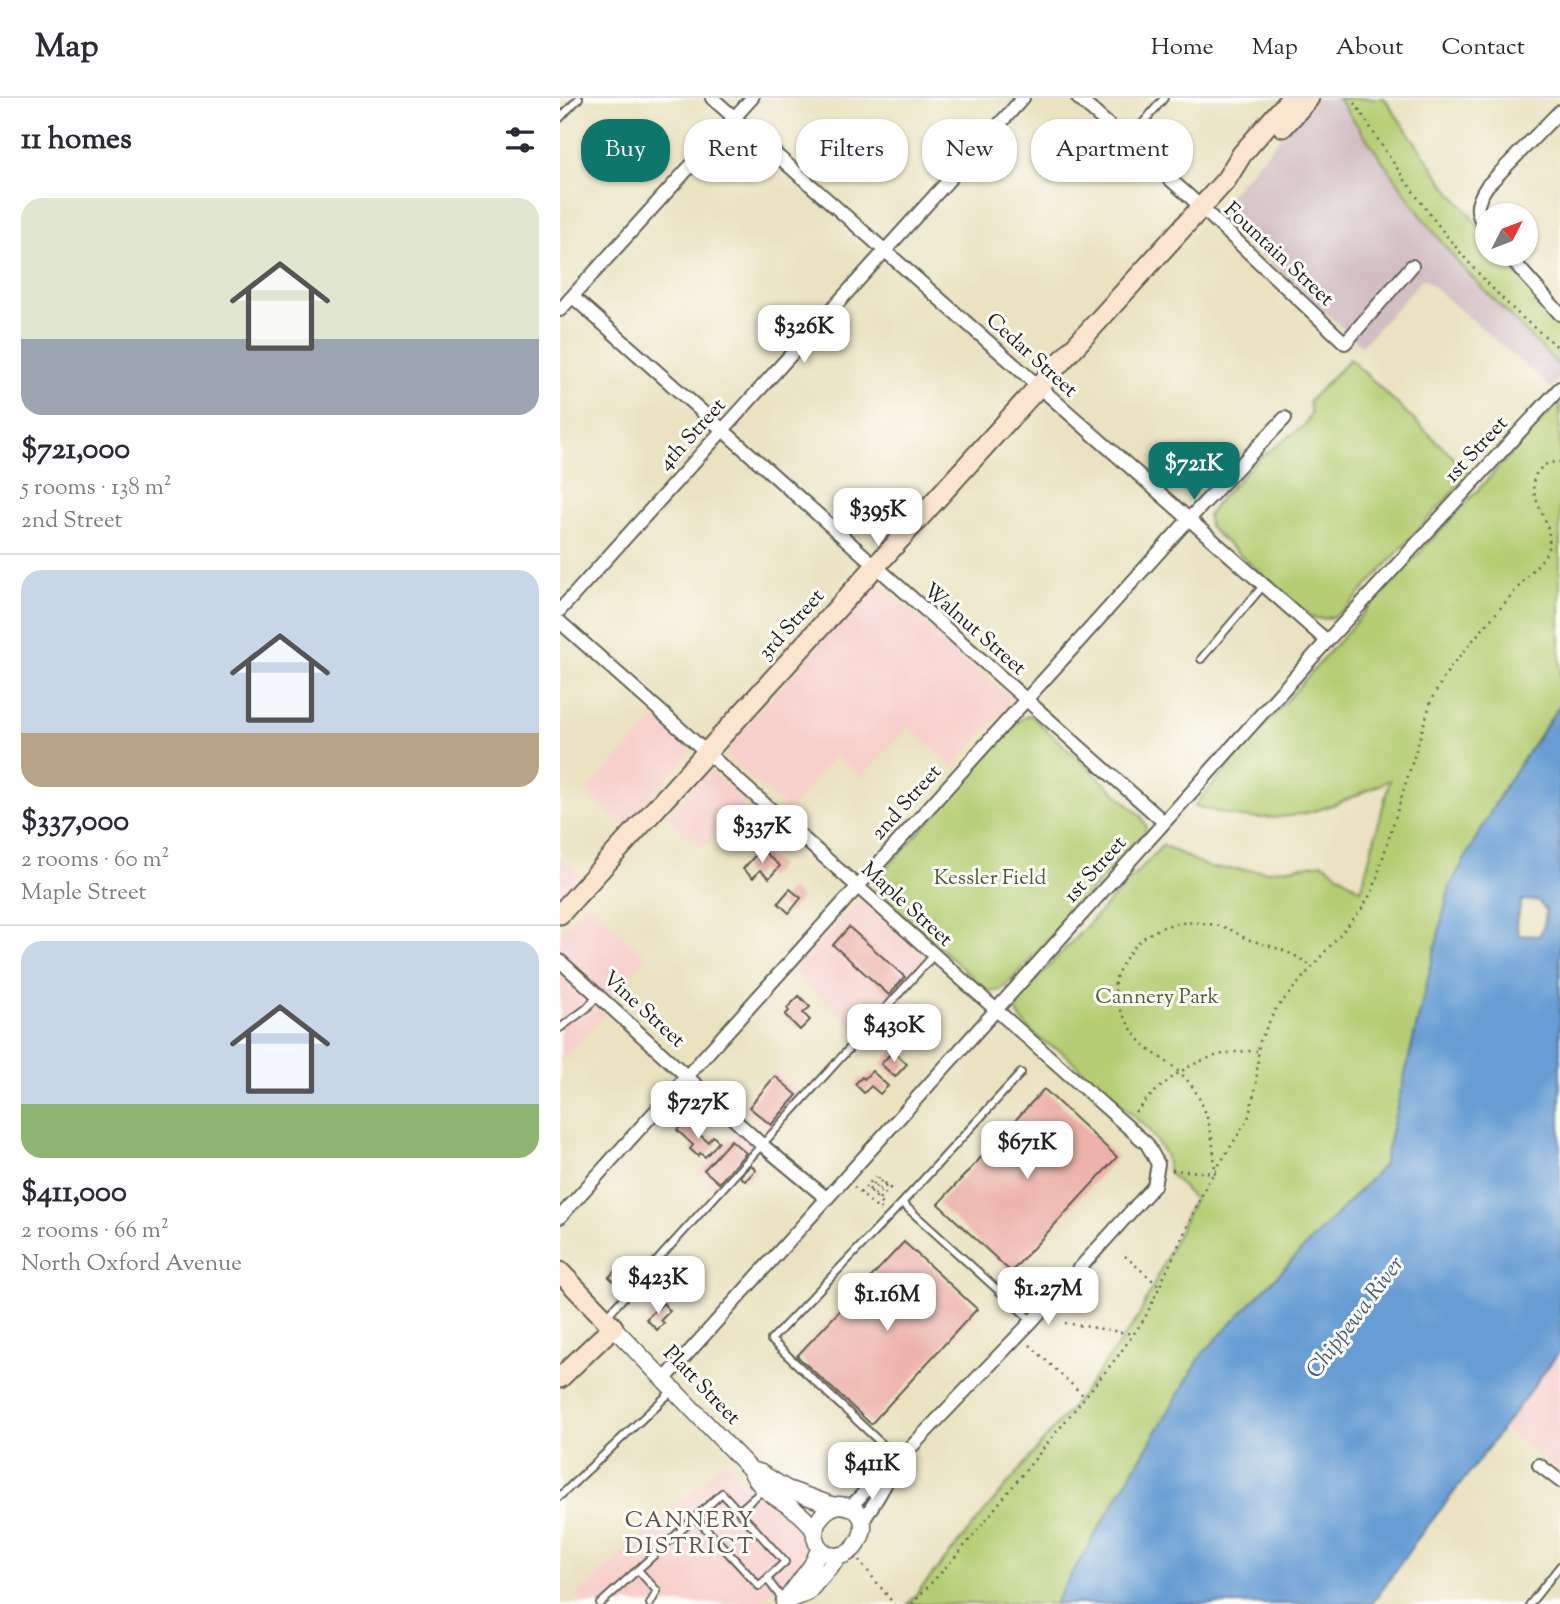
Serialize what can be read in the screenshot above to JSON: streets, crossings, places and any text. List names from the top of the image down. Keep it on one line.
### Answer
{"streets":{"main road":["3rd Street","Platt Street"],"street":["Fountain Street","Cedar Street","4th Street","1st Street","Walnut Street","2nd Street","Maple Street","Vine Street"]},"crossings":[["Fountain Street","3rd Street"],["Cedar Street","4th Street"],["Cedar Street","1st Street"],["Cedar Street","3rd Street"],["Cedar Street","2nd Street"],["4th Street","Walnut Street"],["1st Street","Walnut Street"],["1st Street","Maple Street"],["1st Street","Vine Street"],["1st Street","Platt Street"],["3rd Street","Walnut Street"],["3rd Street","Maple Street"],["Walnut Street","2nd Street"],["2nd Street","Maple Street"],["2nd Street","Vine Street"]],"districts":["CANNERY DISTRICT"],"water":["Chippewa River"],"parks":["Kessler Field","Cannery Park"],"north":"top right","page":{"header":"Map","nav":["Home","Map","About","Contact"],"heading":"11 homes","chip":["Buy","Rent","Filters","New","Apartment"],"list":[{"name":"$721,000","note":"5 rooms · 138 m² · 2nd Street"},{"name":"$337,000","note":"2 rooms · 60 m² · Maple Street"},{"name":"$411,000","note":"2 rooms · 66 m² · North Oxford Avenue"}],"price":["$326K","$721K","$395K","$337K","$430K","$727K","$671K","$423K","$1.27M","$1.16M","$411K"]}}
